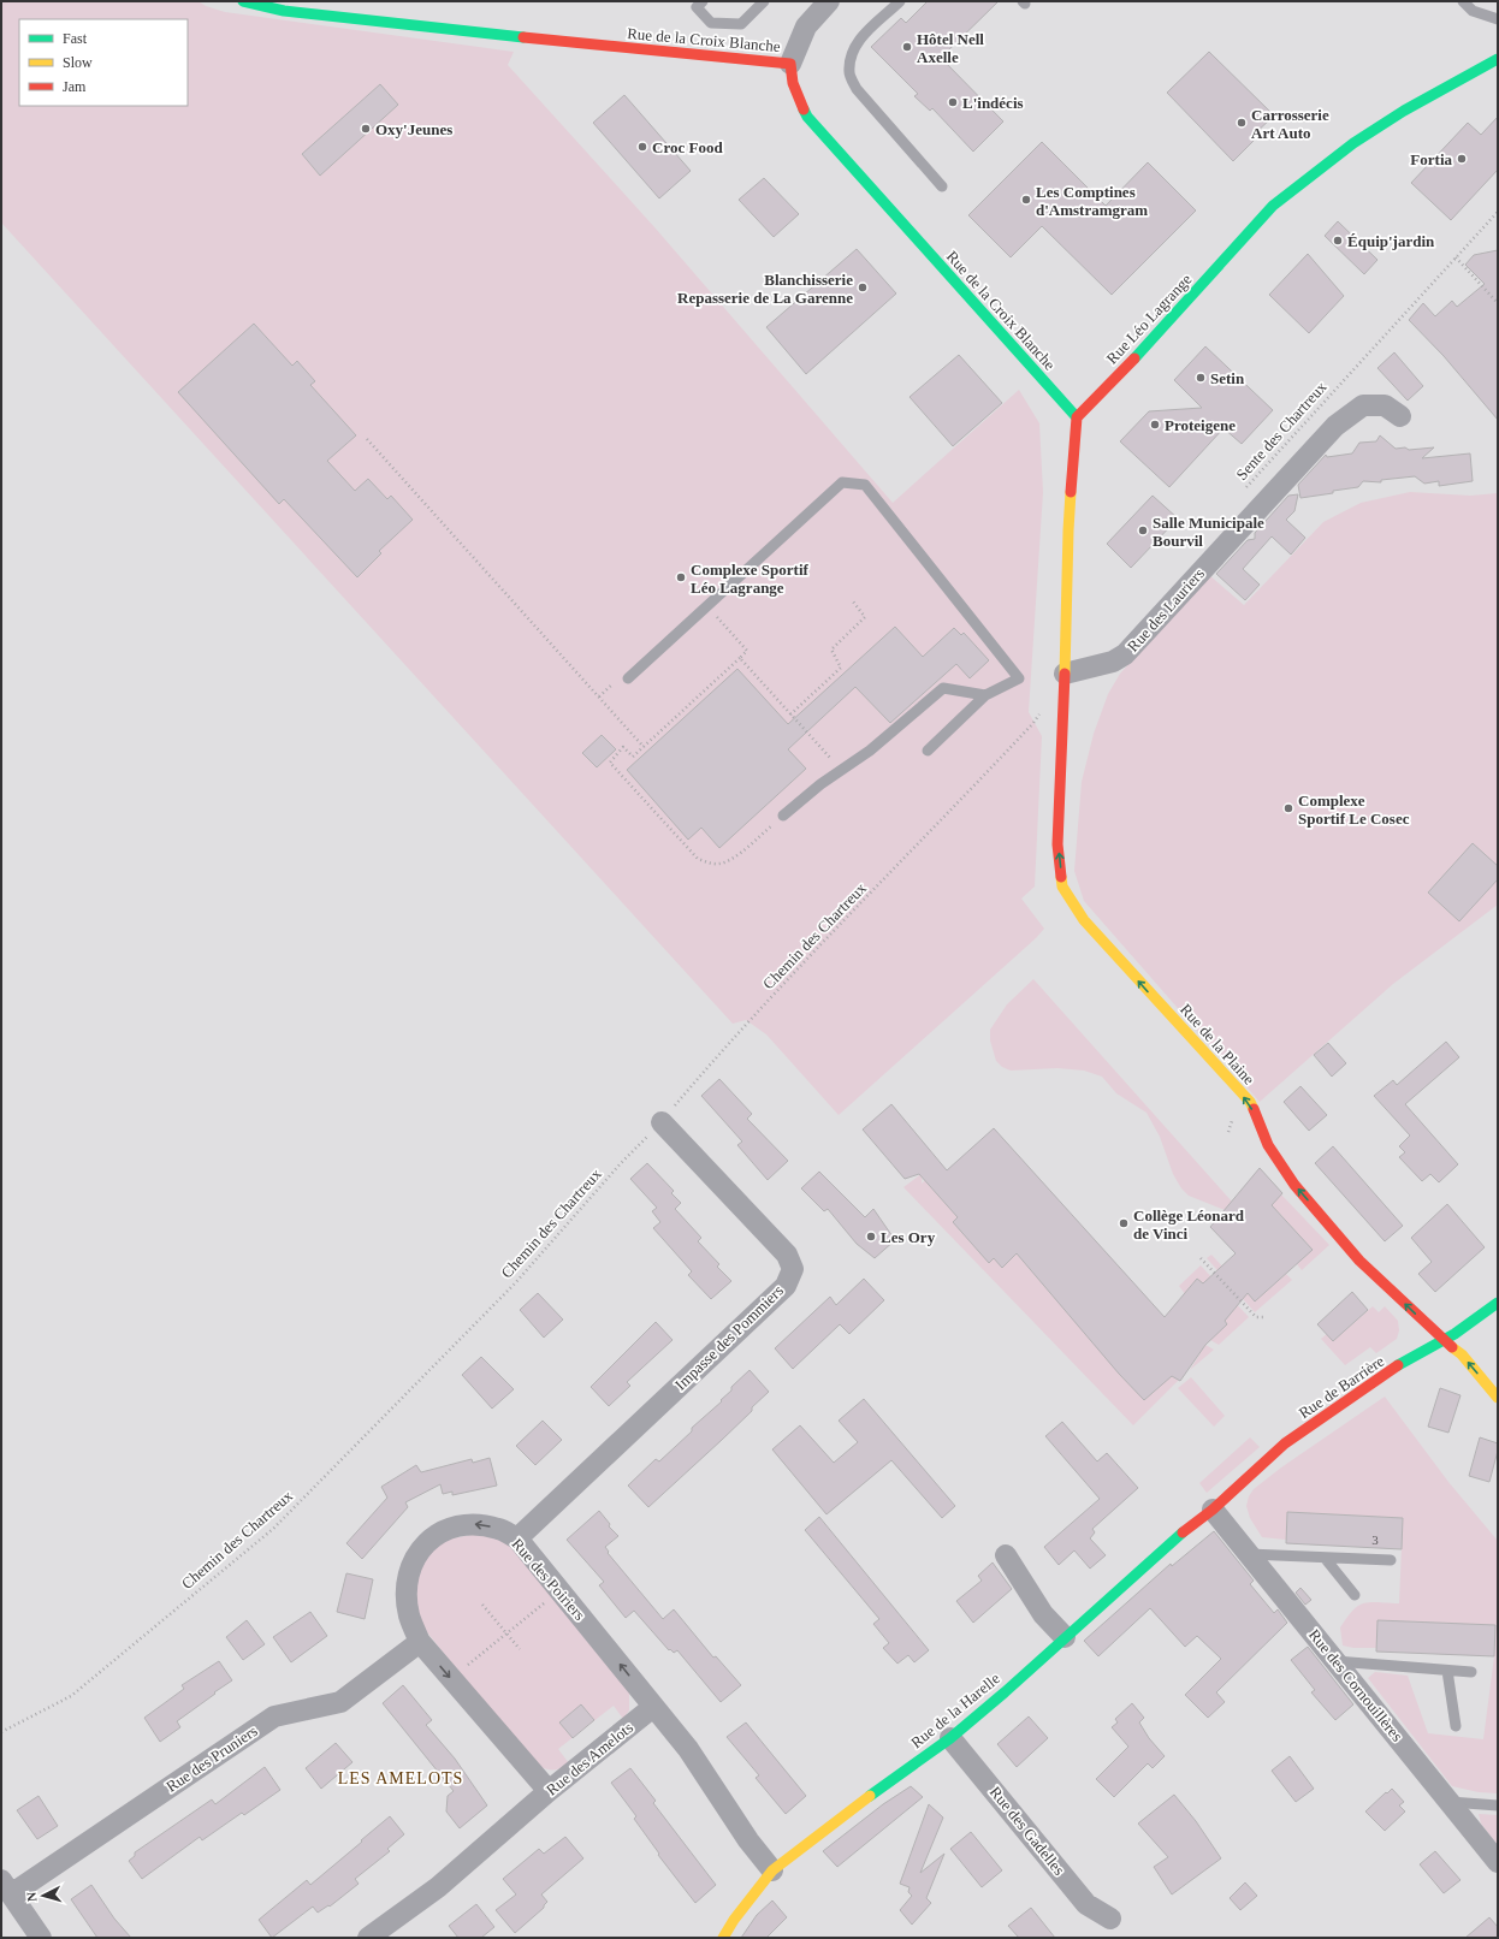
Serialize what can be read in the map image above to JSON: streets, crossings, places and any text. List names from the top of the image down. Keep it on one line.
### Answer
{"streets":{"street":["Rue de la Croix Blanche","Rue Léo Lagrange","Rue des Lauriers","Rue de la Plaine","Impasse des Pommiers","Rue de Barrière","Rue des Poiriers","Rue des Cornouillères","Rue de la Harelle","Rue des Pruniers","Rue des Amelots","Rue des Gadelles"],"path":["Sente des Chartreux","Chemin des Chartreux"]},"crossings":[["Rue de la Croix Blanche","Rue Léo Lagrange"],["Rue des Lauriers","Rue de la Plaine"],["Chemin des Chartreux","Impasse des Pommiers"],["Rue de la Plaine","Rue de Barrière"],["Impasse des Pommiers","Rue des Poiriers"],["Rue de Barrière","Rue des Cornouillères"],["Rue de Barrière","Rue de la Harelle"],["Rue des Poiriers","Rue des Pruniers"],["Rue des Poiriers","Rue des Amelots"],["Rue des Cornouillères","Rue de la Harelle"],["Rue de la Harelle","Rue des Gadelles"]],"one_way":["Rue de la Plaine"],"districts":["LES AMELOTS"],"places":["Hôtel Nell Axelle","L'indécis","Carrosserie Art Auto","Oxy'Jeunes","Croc Food","Fortia","Les Comptines d'Amstramgram","Équip'jardin","Blanchisserie Repasserie de La Garenne","Setin","Proteigene","Salle Municipale Bourvil","Complexe Sportif Léo Lagrange","Complexe Sportif Le Cosec","Collège Léonard de Vinci","Les Ory"],"house_numbers":["3"],"legend":["Fast","Slow","Jam"],"north":"left"}
